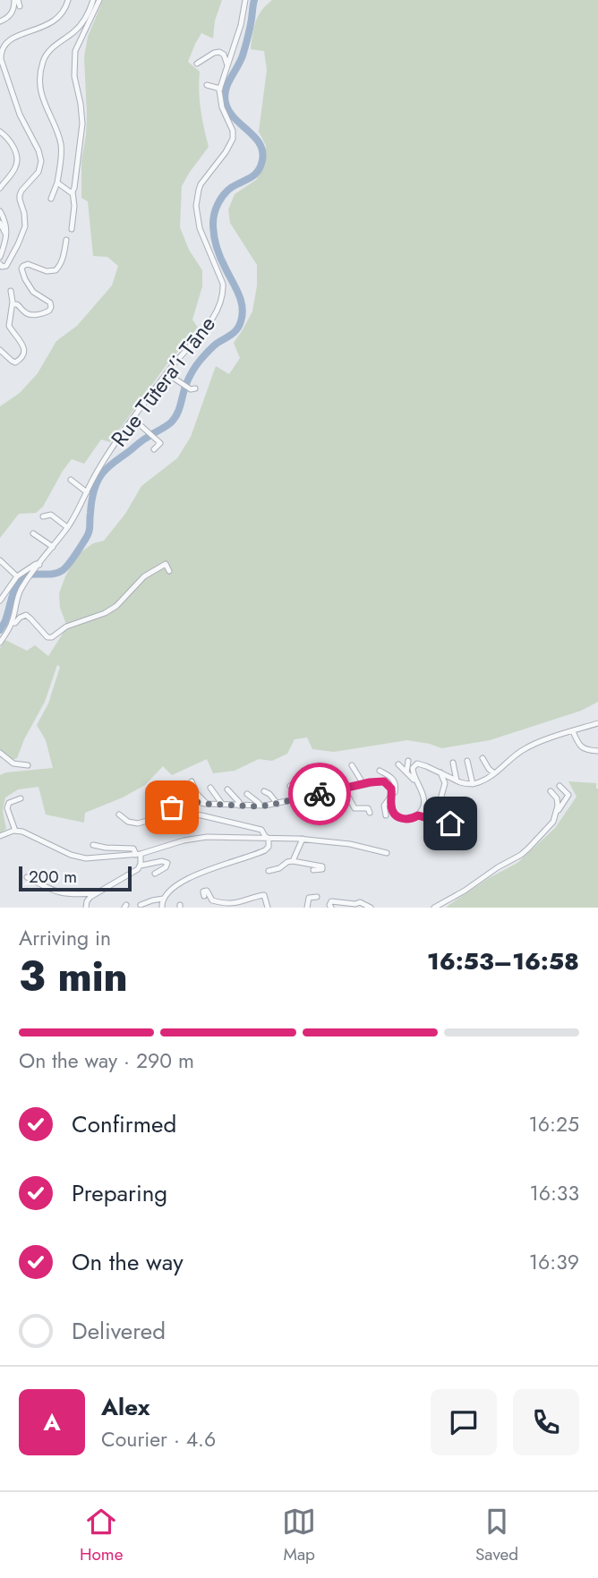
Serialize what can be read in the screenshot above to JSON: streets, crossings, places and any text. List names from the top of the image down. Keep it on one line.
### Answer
{"streets":{"street":["Rue Tūtera'i Tāne"]},"scale_bar":"200 m","page":{"scale":"200 m","heading":["3 min","Arriving in","16:53–16:58"],"panel":["Alex","Courier · 4.6"],"bar":"On the way · 290 m","list":[["Confirmed","16:25"],["Preparing","16:33"],["On the way","16:39"],"Delivered"],"round":"A","tabs":["Home","Map","Saved"]}}
